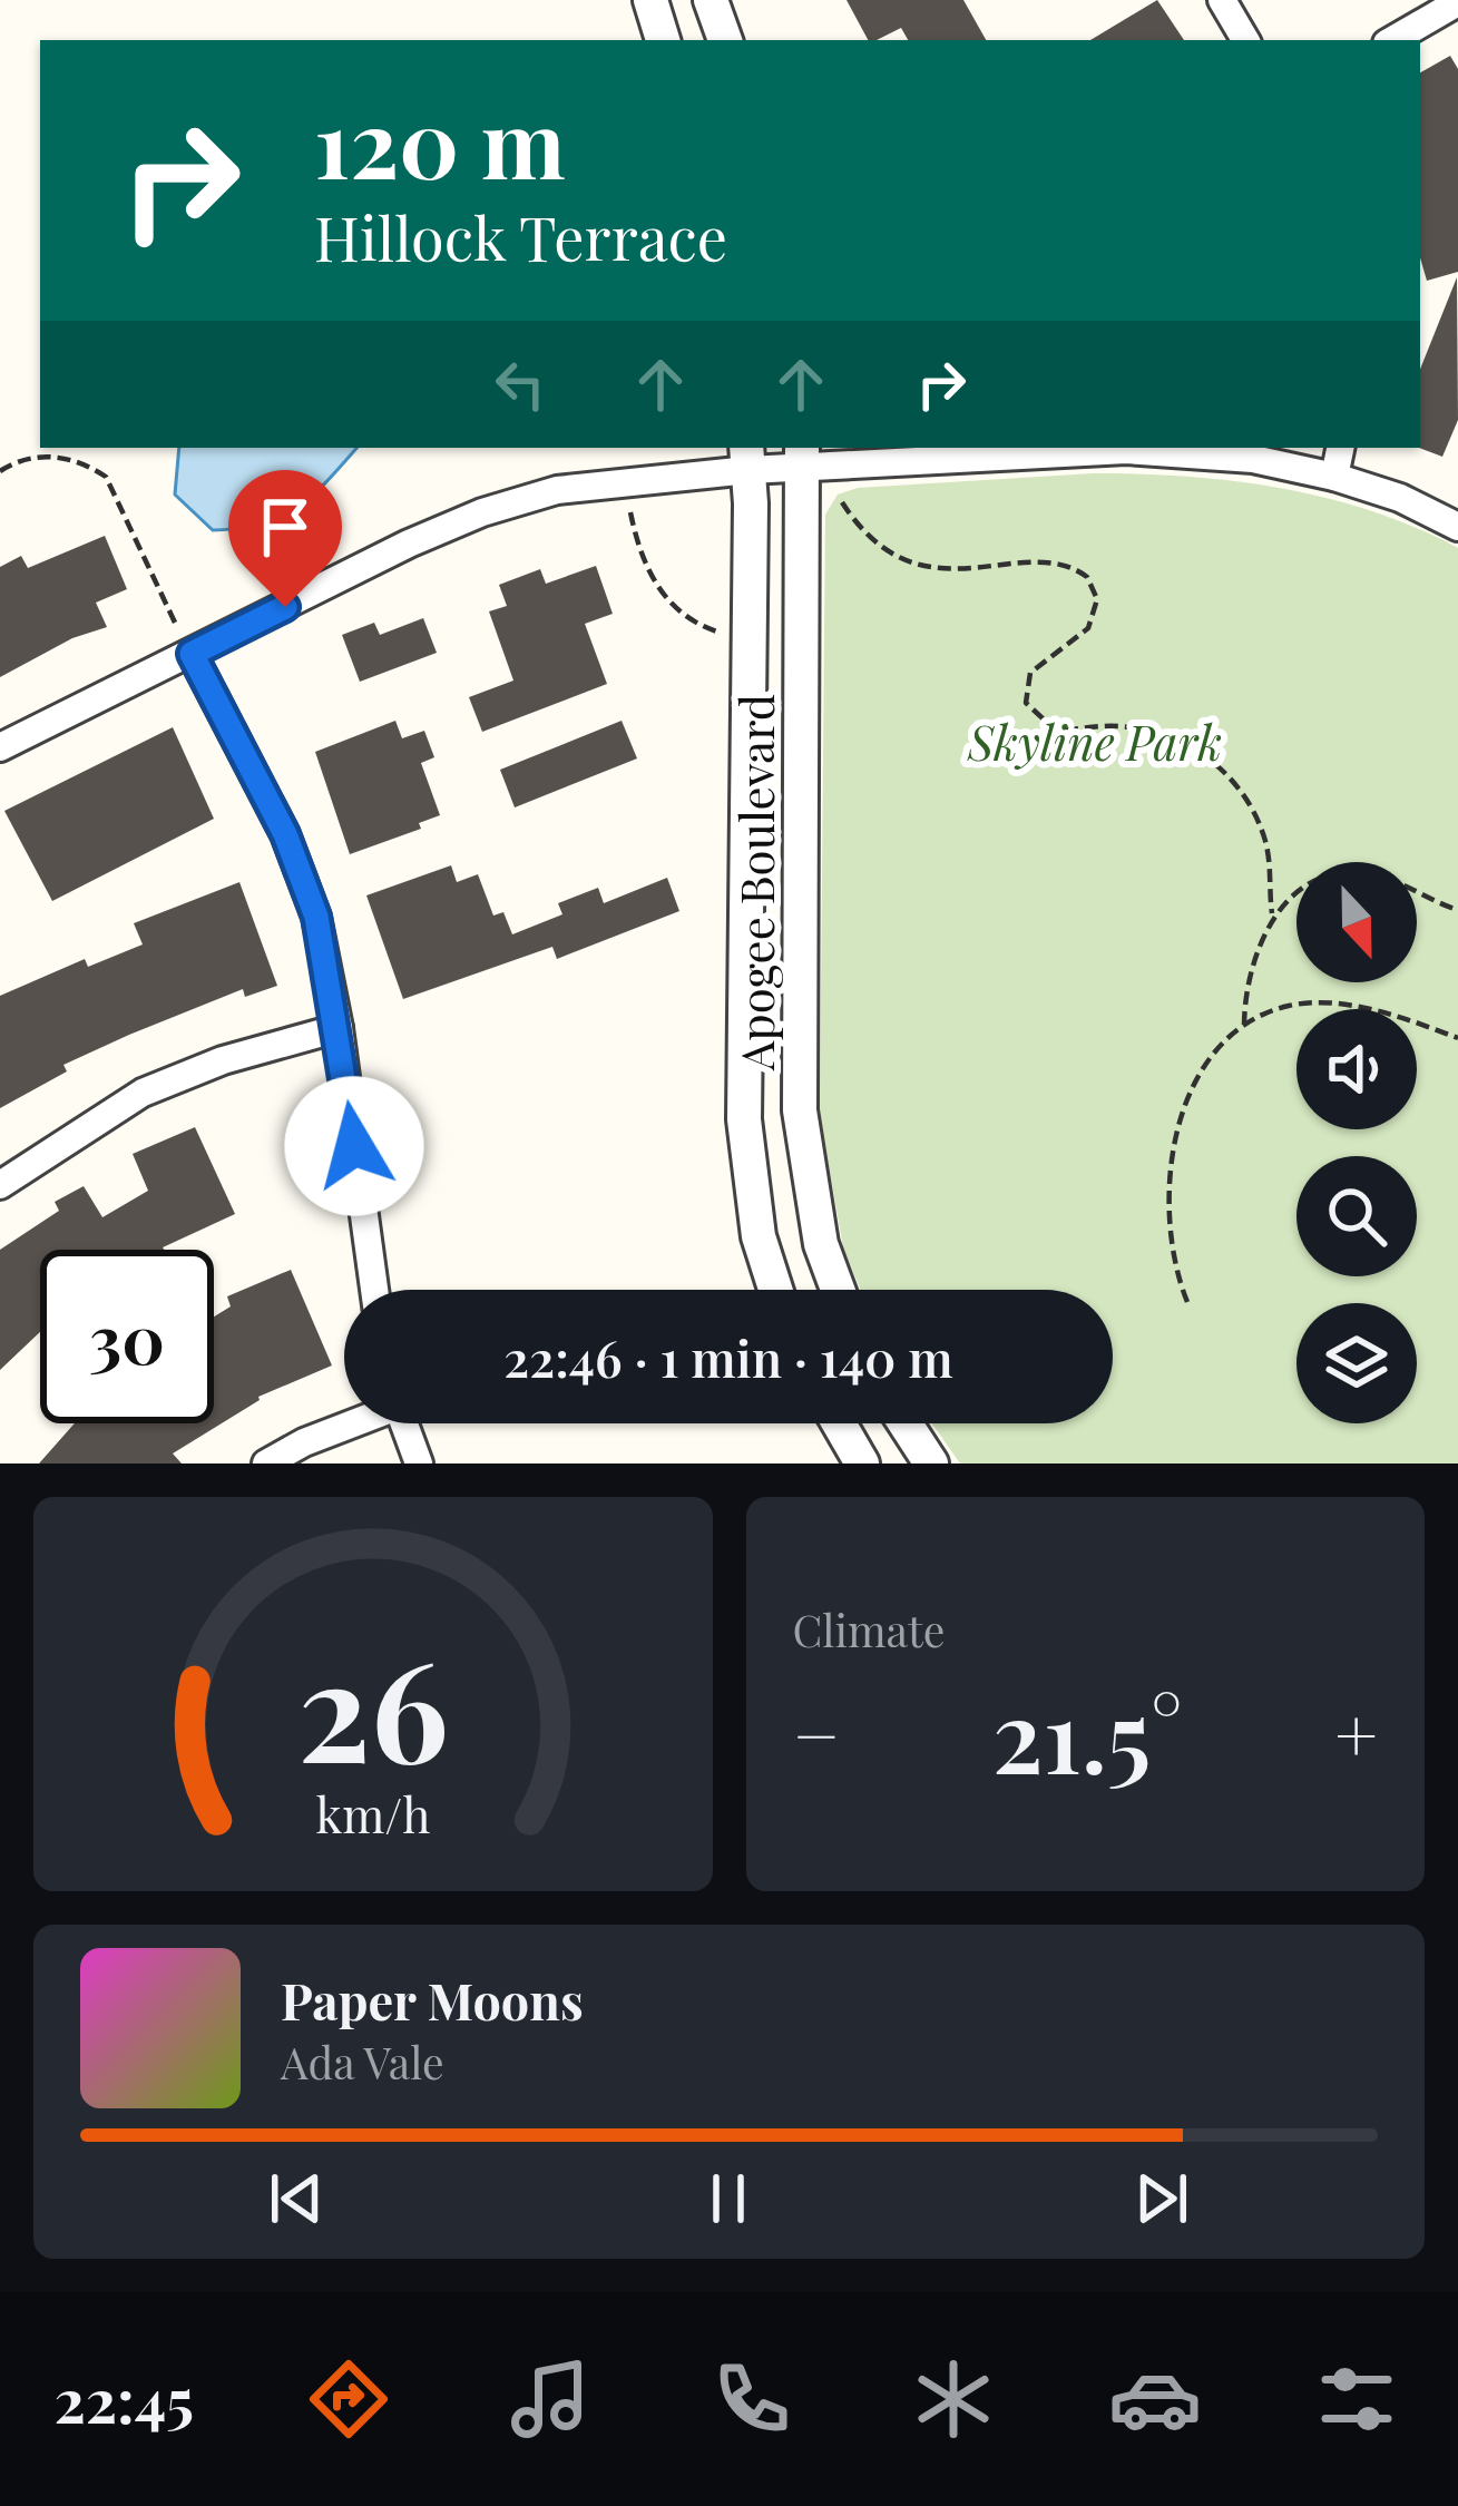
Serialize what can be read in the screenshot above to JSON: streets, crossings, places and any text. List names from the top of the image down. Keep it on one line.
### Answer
{"streets":{"street":["Apogee Boulevard"]},"parks":["Skyline Park"],"north":"bottom","page":{"turn":["120 m","Hillock Terrace"],"limit":"30","trip":"22:46 · 1 min · 140 m","tile":"Climate","heat":["−","21.5°","+"],"song":["Paper Moons","Ada Vale"],"tabs":"22:45","gauge":["26","km/h"]}}
